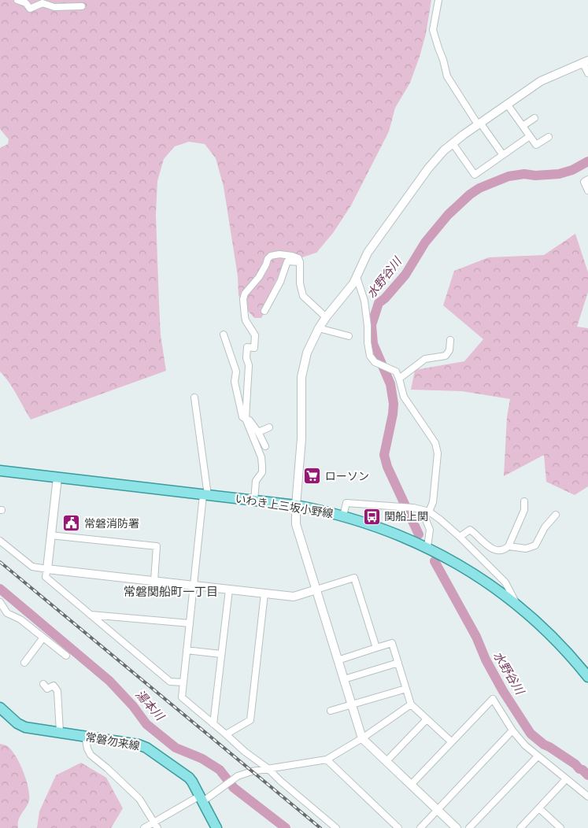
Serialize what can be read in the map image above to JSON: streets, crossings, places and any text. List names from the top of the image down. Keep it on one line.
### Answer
{"streets":{"main road":["いわき上三坂小野線","常磐勿来線"]},"districts":["常磐関船町一丁目"],"water":["水野谷川","湯本川"],"places":{"supermarket":["ローソン"],"bus stop":["関船上関"],"public building":["常磐消防署"]}}
